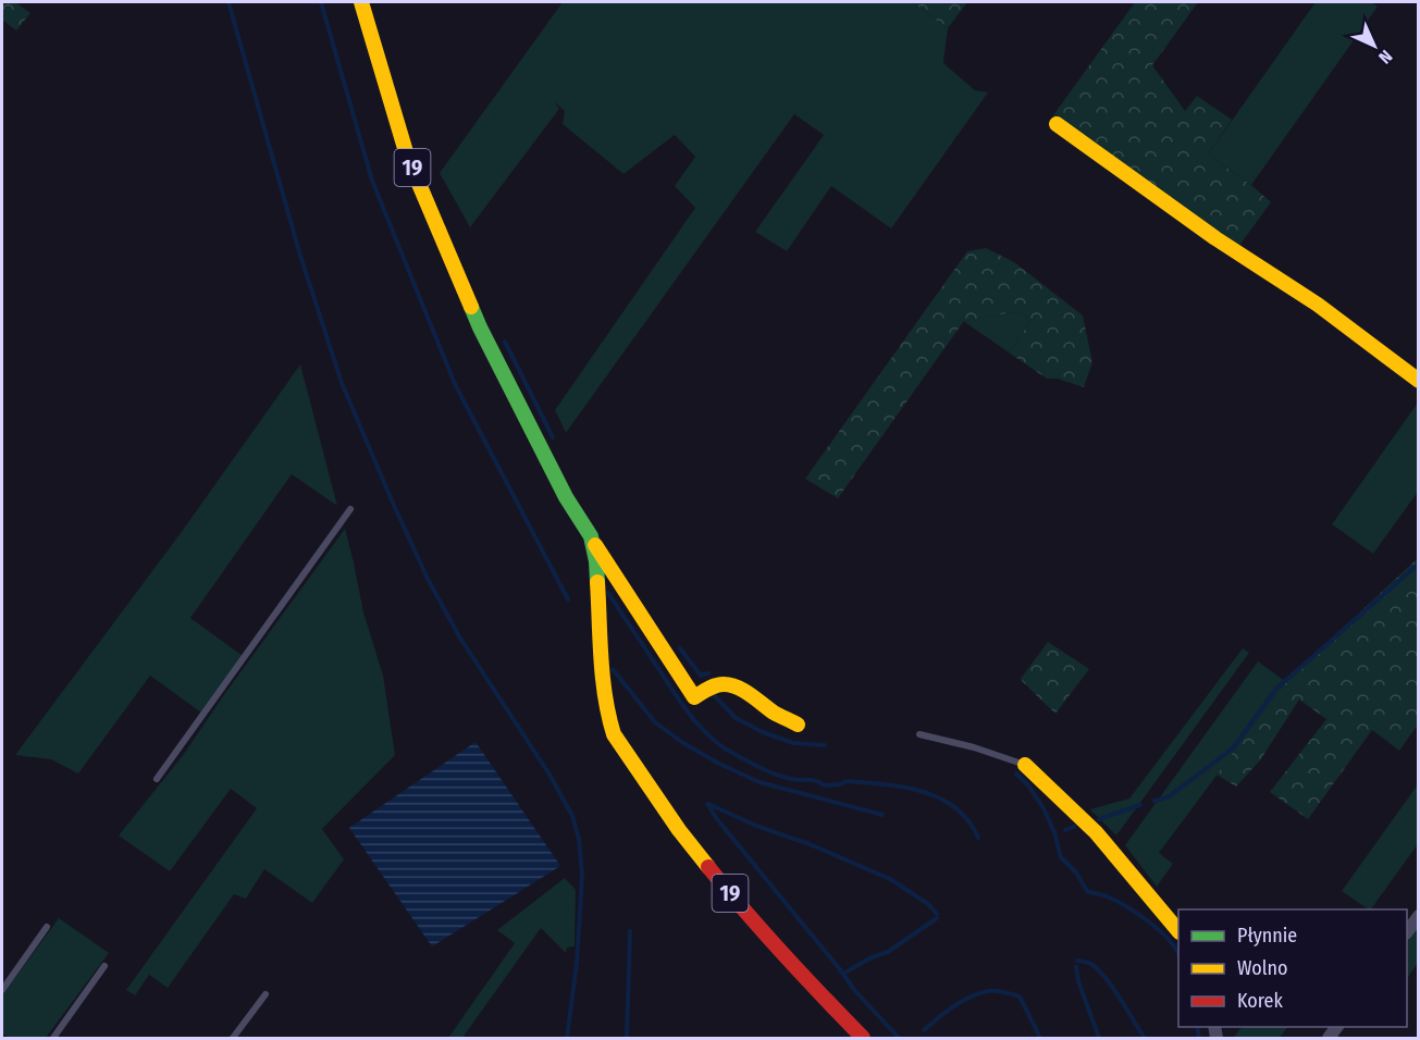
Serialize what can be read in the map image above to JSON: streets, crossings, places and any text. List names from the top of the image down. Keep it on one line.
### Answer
{"streets":{"main road":["19"]},"legend":["Płynnie","Wolno","Korek"],"north":"bottom right"}
